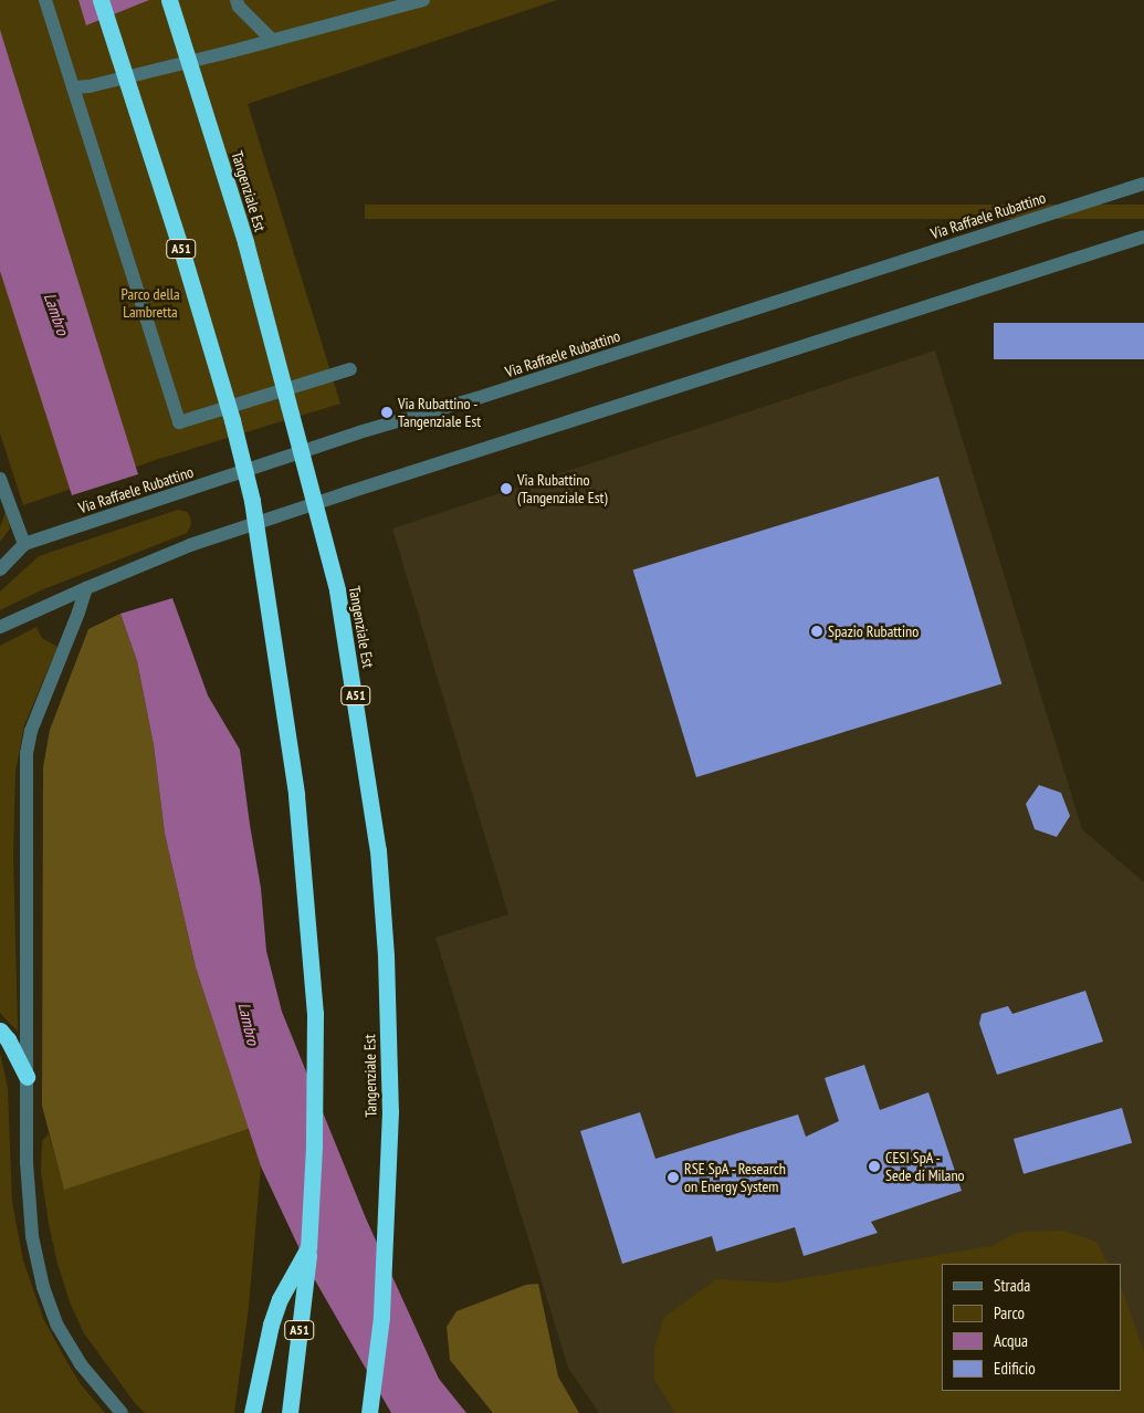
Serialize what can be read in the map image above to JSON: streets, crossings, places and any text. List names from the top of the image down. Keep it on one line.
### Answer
{"streets":{"highway":["Tangenziale Est","A51"],"street":["Via Raffaele Rubattino"]},"water":["Lambro"],"parks":["Parco della Lambretta"],"places":["Via Rubattino - Tangenziale Est","Via Rubattino (Tangenziale Est)","Spazio Rubattino","CESI SpA - Sede di Milano","RSE SpA - Research on Energy System"],"legend":["Strada","Parco","Acqua","Edificio"]}
